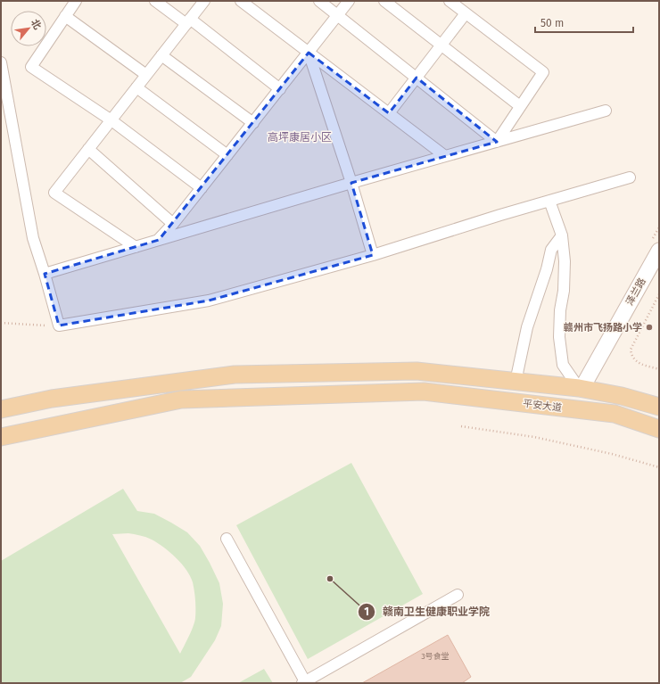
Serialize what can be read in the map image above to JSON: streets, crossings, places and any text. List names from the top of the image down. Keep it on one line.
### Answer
{"streets":{"main road":["平安大道"],"street":["泽兰路"]},"districts":["高坪康居小区"],"places":["赣州市飞扬路小学","赣南卫生健康职业学院"],"house_numbers":["3号食堂"],"scale_bar":"50 m","north":"top right"}
